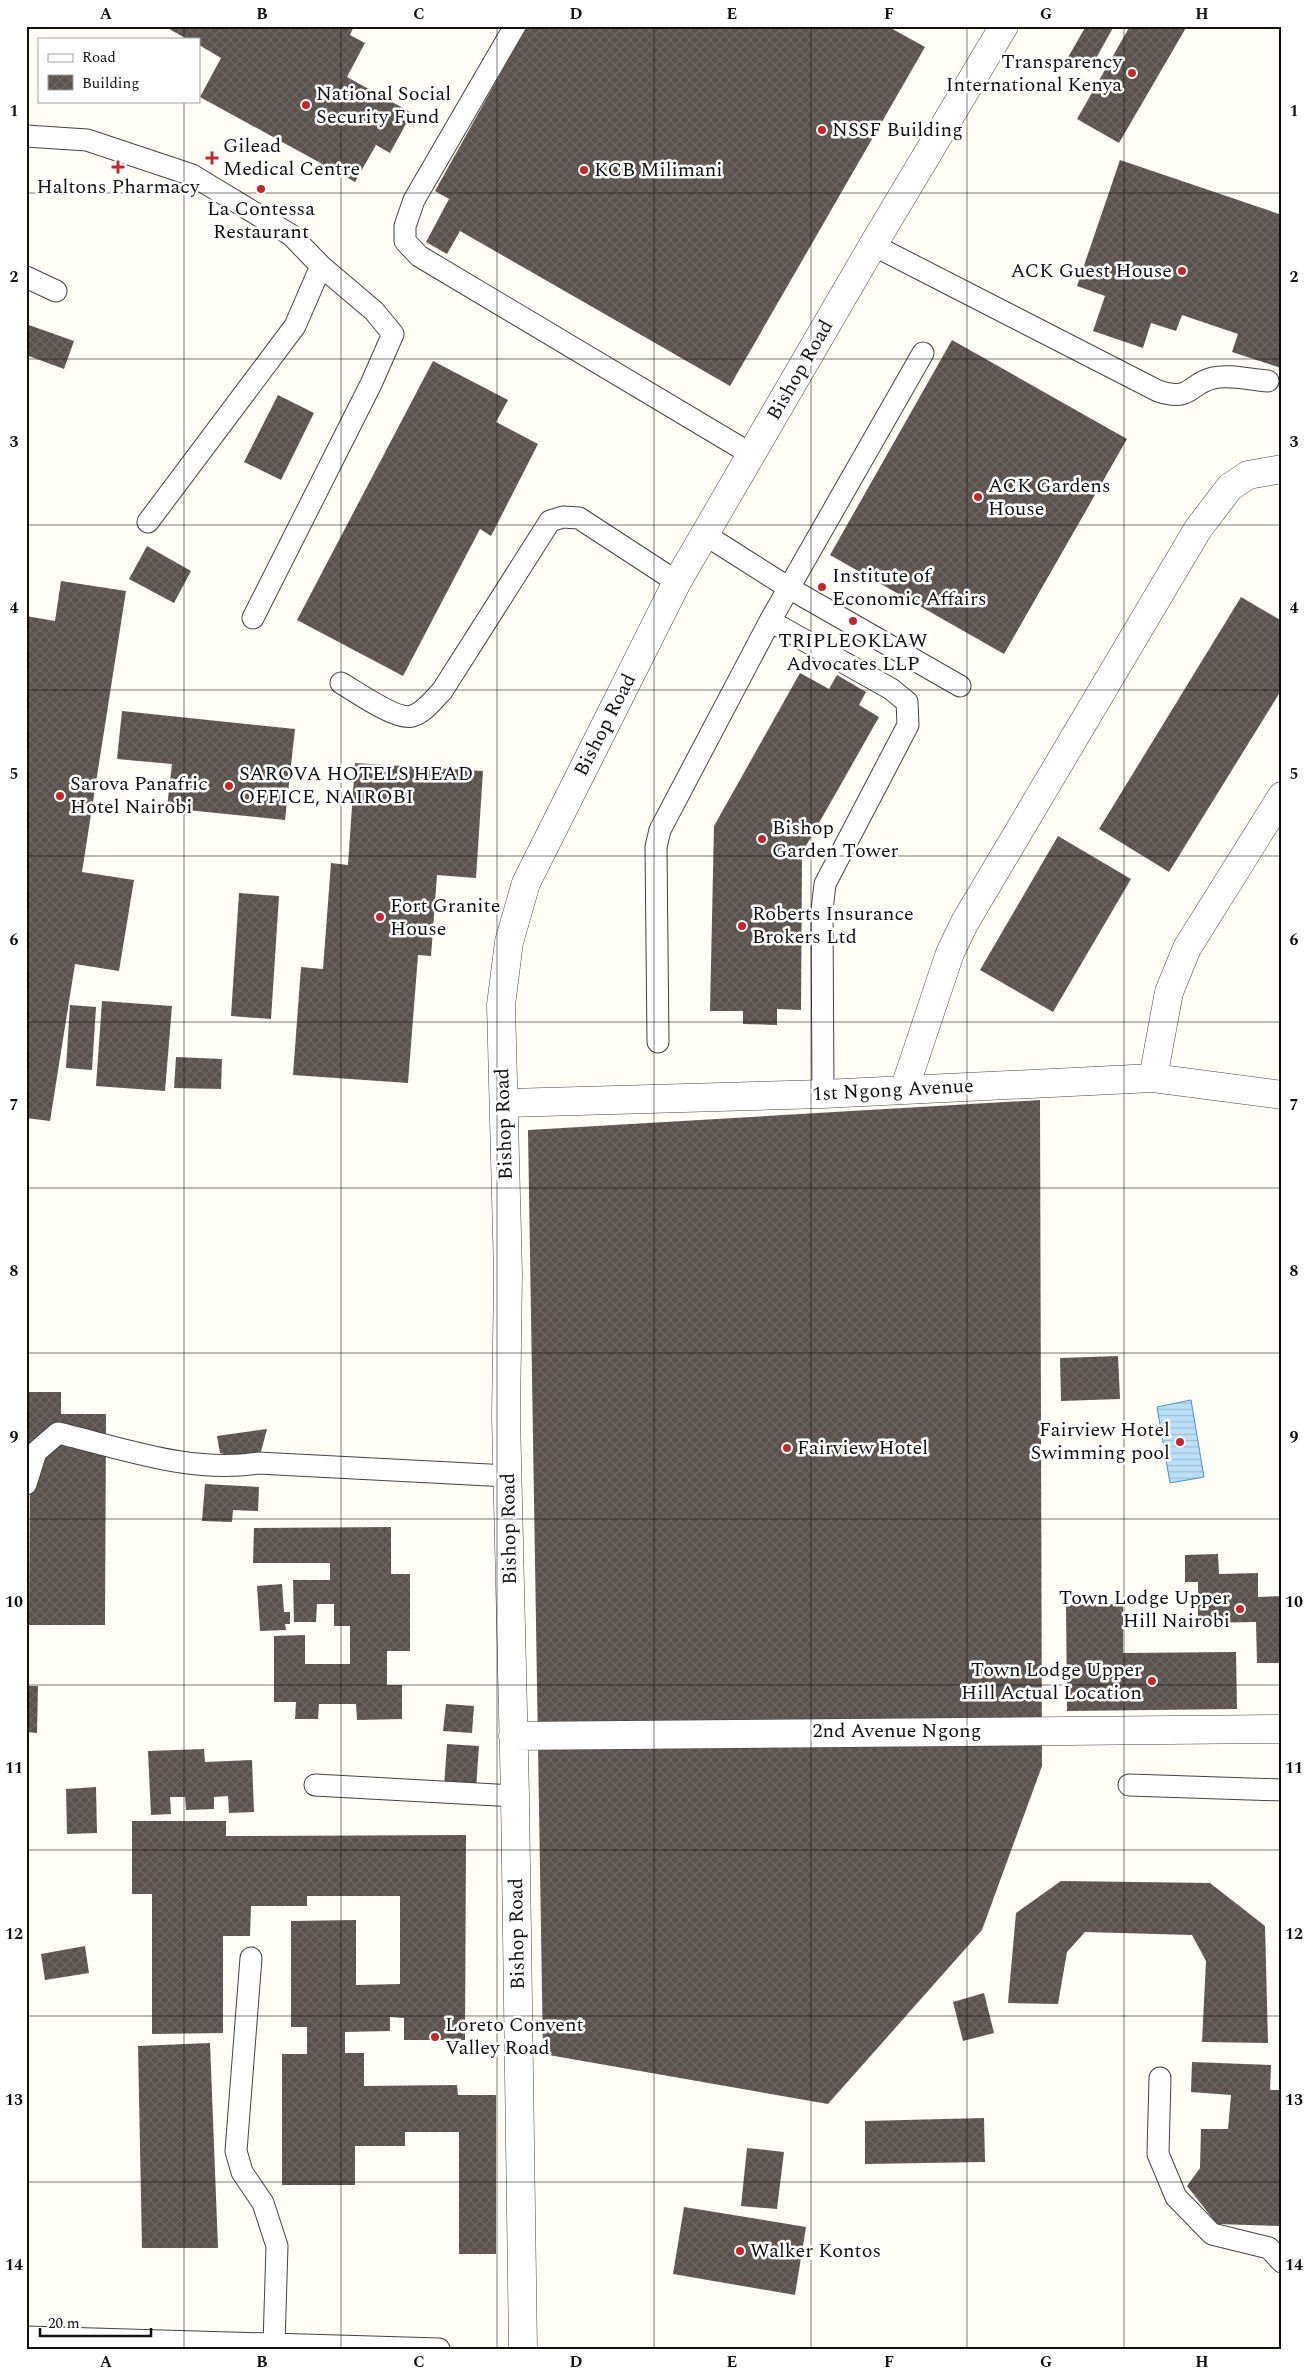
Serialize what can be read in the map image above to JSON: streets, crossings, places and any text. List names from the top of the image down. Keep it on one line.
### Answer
{"streets":{"street":["Bishop Road","1st Ngong Avenue","2nd Avenue Ngong"]},"crossings":[["Bishop Road","1st Ngong Avenue"],["Bishop Road","2nd Avenue Ngong"]],"places":{"other":["Transparency International Kenya","National Social Security Fund","NSSF Building","KCB Milimani","La Contessa Restaurant","ACK Guest House","ACK Gardens House","Institute of Economic Affairs","TRIPLEOKLAW Advocates LLP","SAROVA HOTELS HEAD OFFICE, NAIROBI","Sarova Panafric Hotel Nairobi","Bishop Garden Tower","Fort Granite House","Roberts Insurance Brokers Ltd","Fairview Hotel Swimming pool","Fairview Hotel","Town Lodge Upper Hill Nairobi","Town Lodge Upper Hill Actual Location","Loreto Convent Valley Road","Walker Kontos"],"health":["Gilead Medical Centre","Haltons Pharmacy"]},"legend":["Road","Building"],"scale_bar":"20 m","grid":{"columns":["A","B","C","D","E","F","G","H"],"rows":["1","2","3","4","5","6","7","8","9","10","11","12","13","14"]}}
